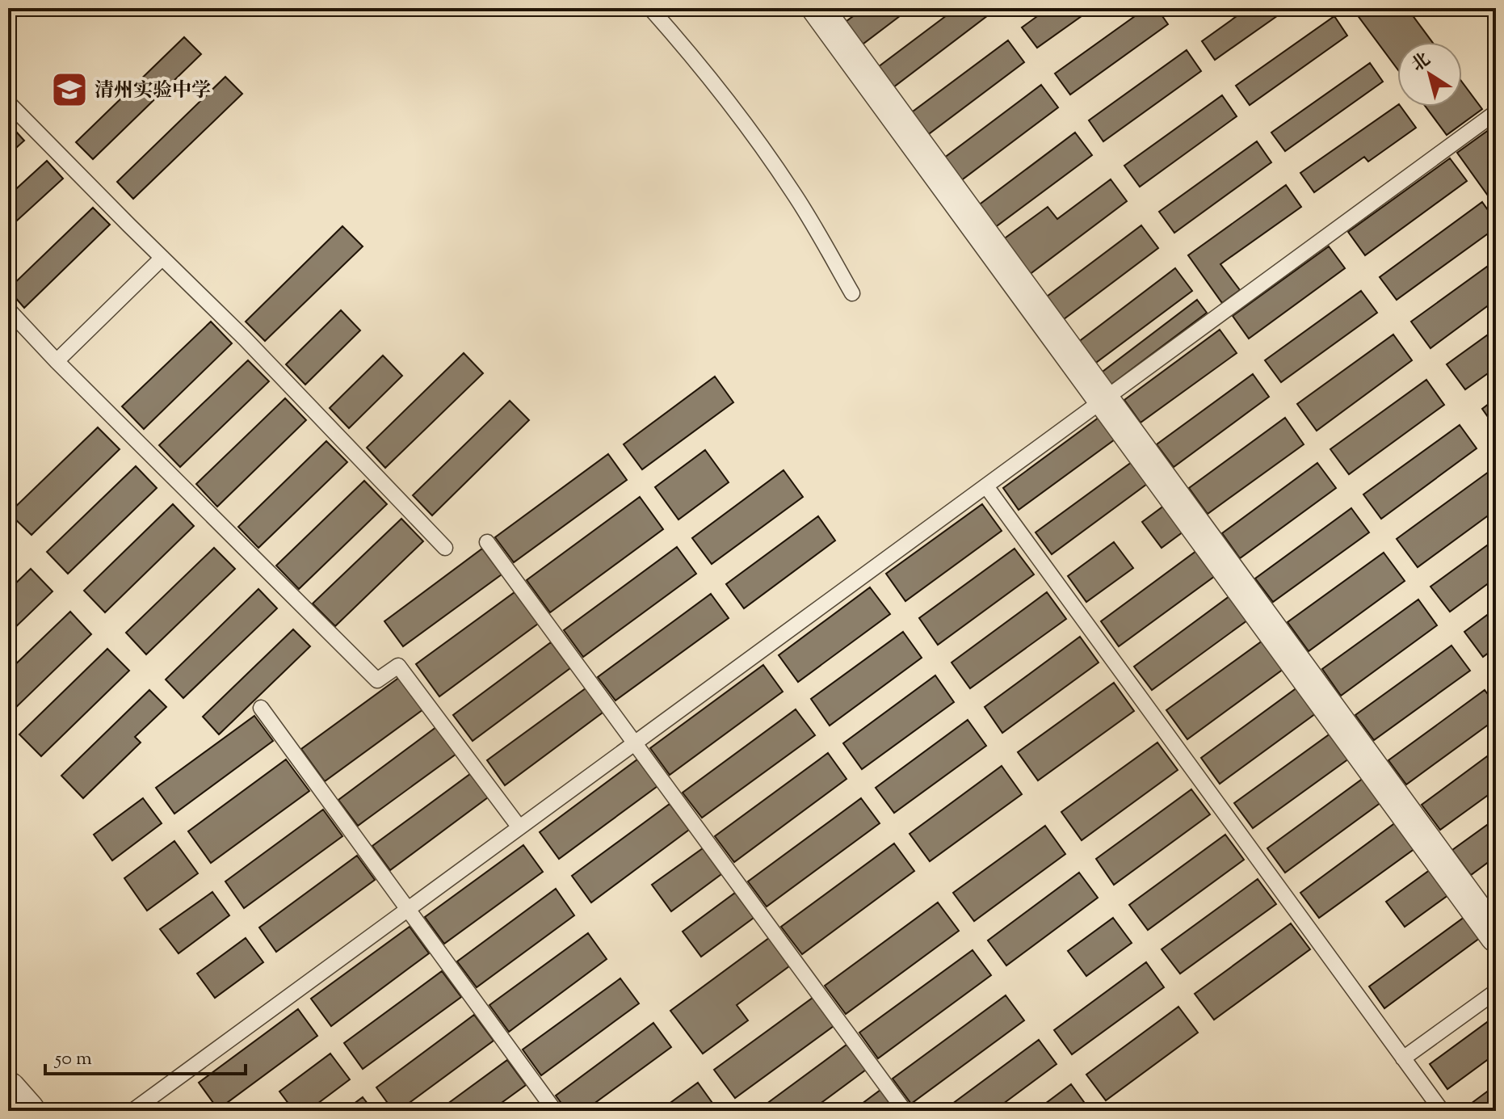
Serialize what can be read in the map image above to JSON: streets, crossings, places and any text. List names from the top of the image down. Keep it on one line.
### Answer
{"places":{"school or university":["清州实验中学"]},"scale_bar":"50 m","north":"top left"}
